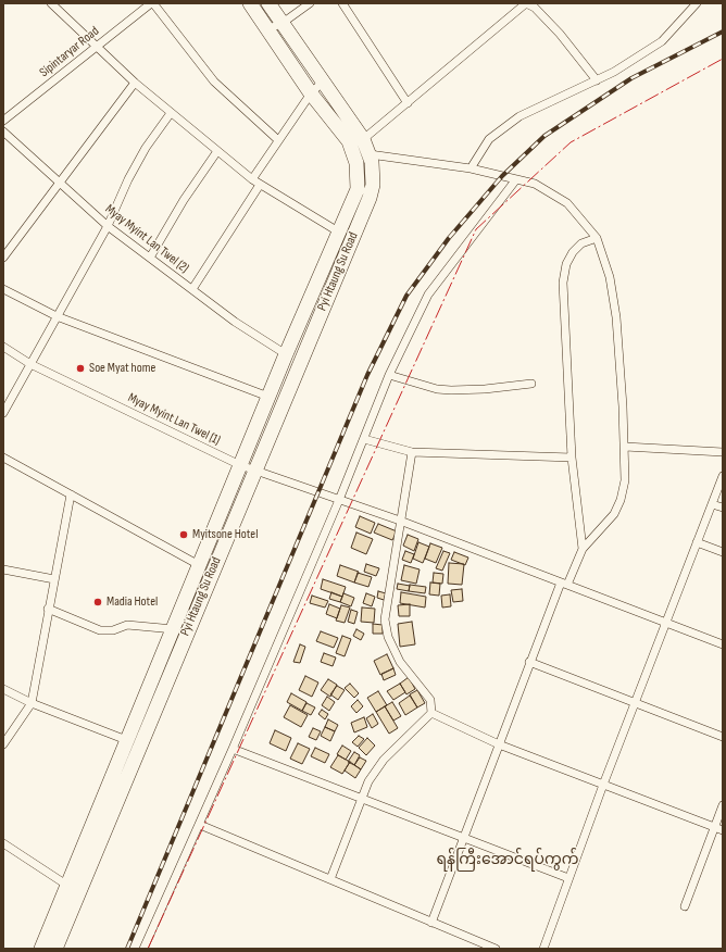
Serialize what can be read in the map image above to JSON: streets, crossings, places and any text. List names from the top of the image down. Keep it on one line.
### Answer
{"streets":{"highway":["Pyi Htaung Su Road"],"street":["Sipintaryar Road","Myay Myint Lan Twel (2)","Myay Myint Lan Twel (1)"]},"crossings":[["Myay Myint Lan Twel (2)","Pyi Htaung Su Road"],["Pyi Htaung Su Road","Myay Myint Lan Twel (1)"]],"districts":["ရန်ကြီးအောင်ရပ်ကွက်"],"places":["Soe Myat home","Myitsone Hotel","Madia Hotel"]}
